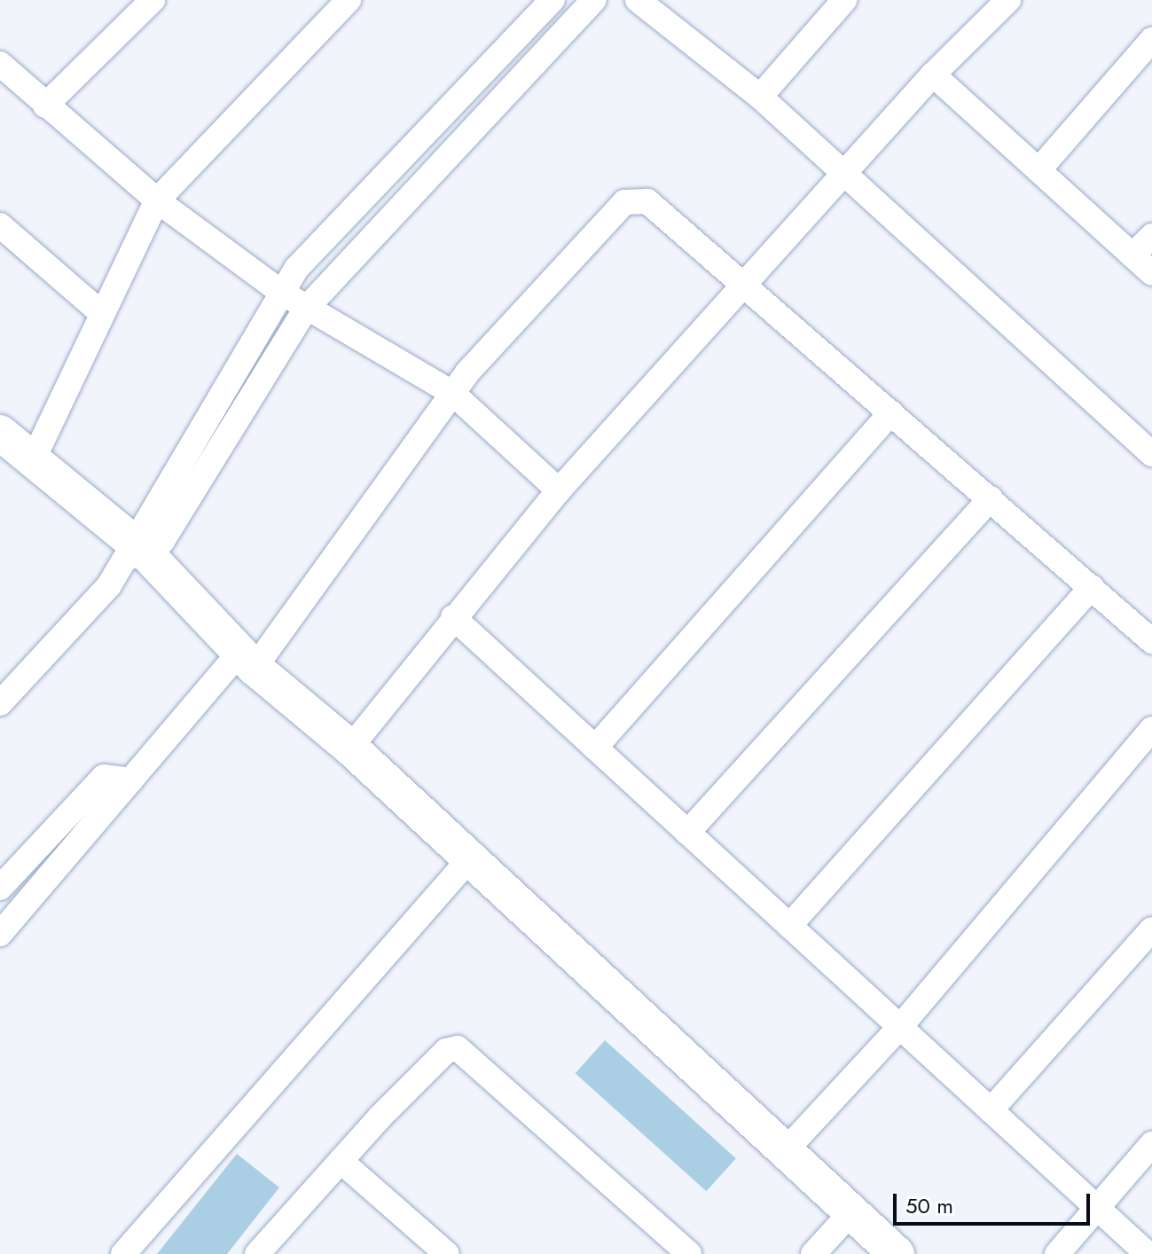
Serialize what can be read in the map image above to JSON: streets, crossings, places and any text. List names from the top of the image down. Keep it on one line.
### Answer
{"scale_bar":"50 m"}
